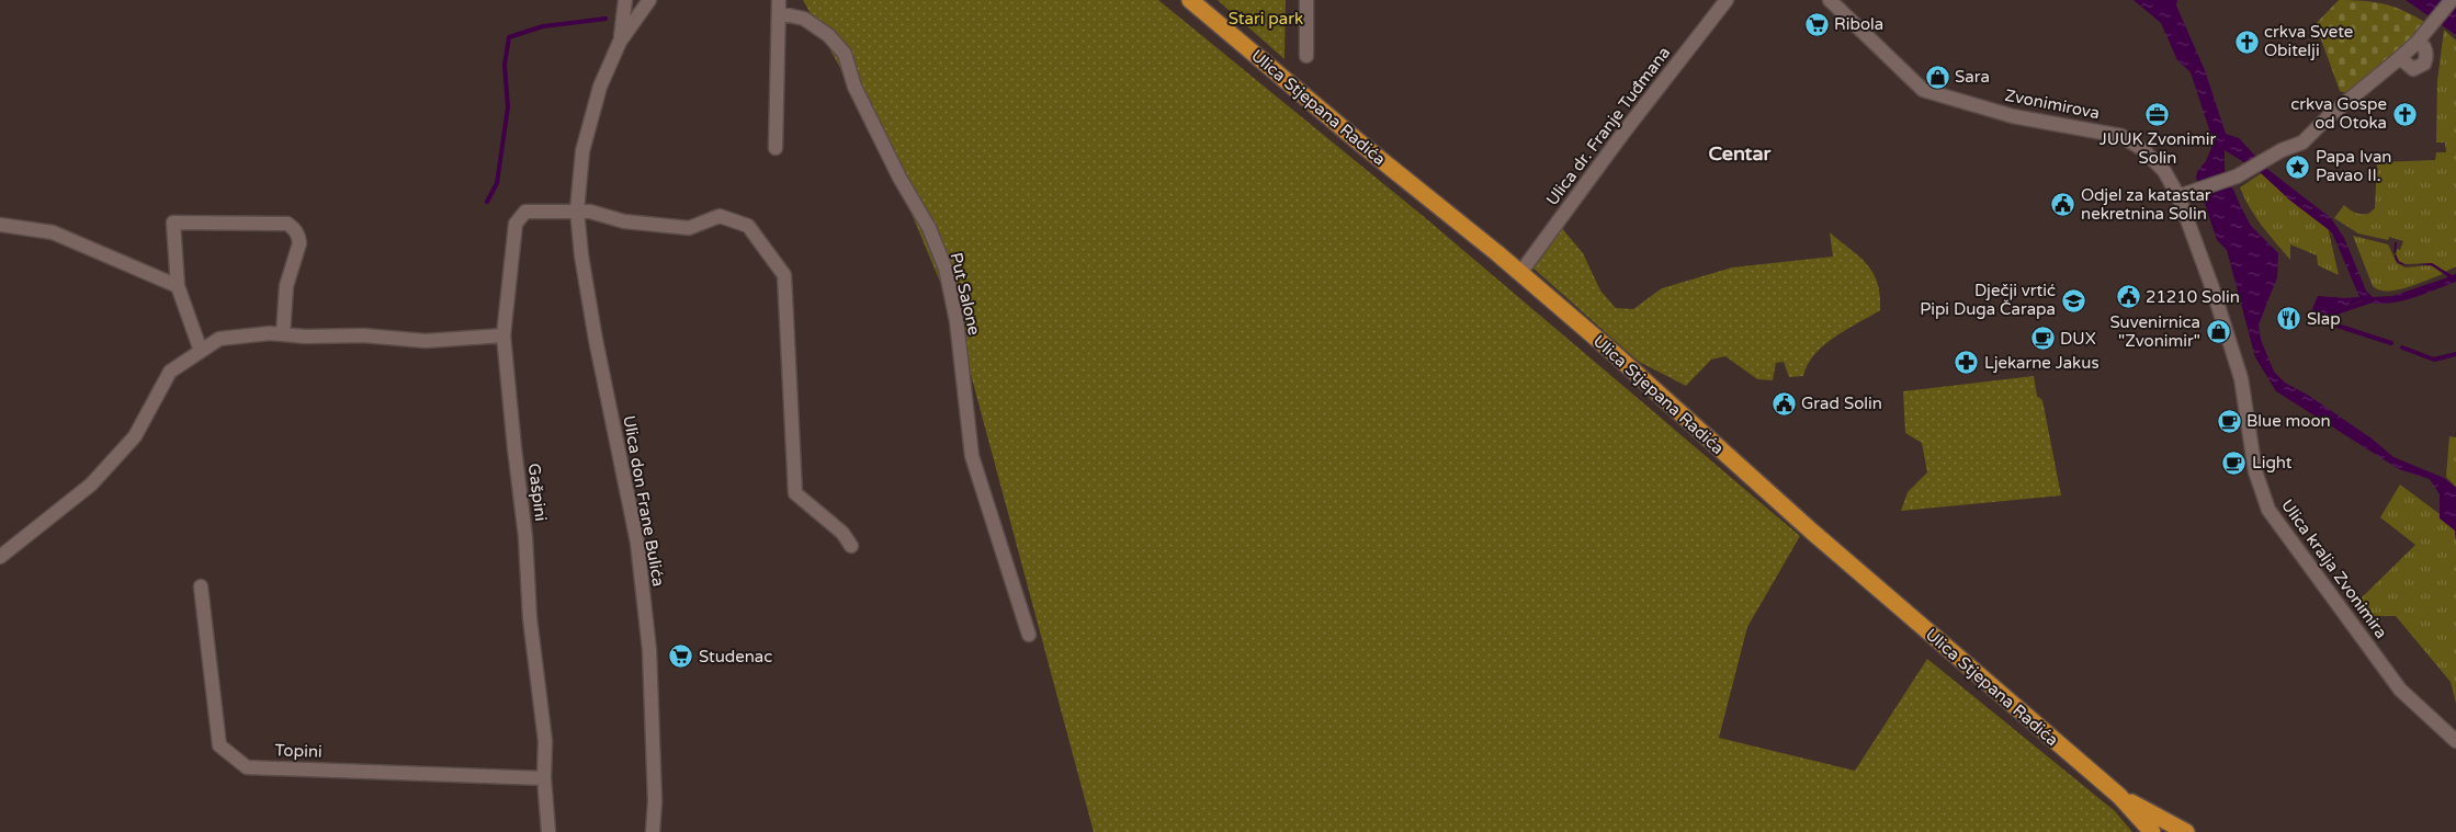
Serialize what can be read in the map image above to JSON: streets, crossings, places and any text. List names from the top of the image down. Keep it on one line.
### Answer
{"streets":{"main road":["Ulica Stjepana Radića"],"street":["Zvonimirova","Ulica dr. Franje Tuđmana","Put Salone","Gašpini","Ulica don Frane Bulića","Ulica kralja Zvonimira","Topini"]},"crossings":[["Zvonimirova","Ulica kralja Zvonimira"],["Ulica Stjepana Radića","Ulica dr. Franje Tuđmana"],["Gašpini","Ulica don Frane Bulića"],["Gašpini","Topini"]],"districts":["Centar"],"parks":["Stari park"],"places":{"supermarket":["Ribola","Studenac"],"church":["crkva Svete Obitelji","crkva Gospe od Otoka"],"shop":["Sara","Suvenirnica \"Zvonimir\""],"office":["JUUK Zvonimir Solin"],"place":["Papa Ivan Pavao II."],"public building":["Odjel za katastar nekretnina Solin","21210 Solin","Grad Solin"],"school or university":["Dječji vrtić Pipi Duga Čarapa"],"restaurant":["Slap"],"cafe":["DUX","Blue moon","Light"],"pharmacy":["Ljekarne Jakus"]}}
